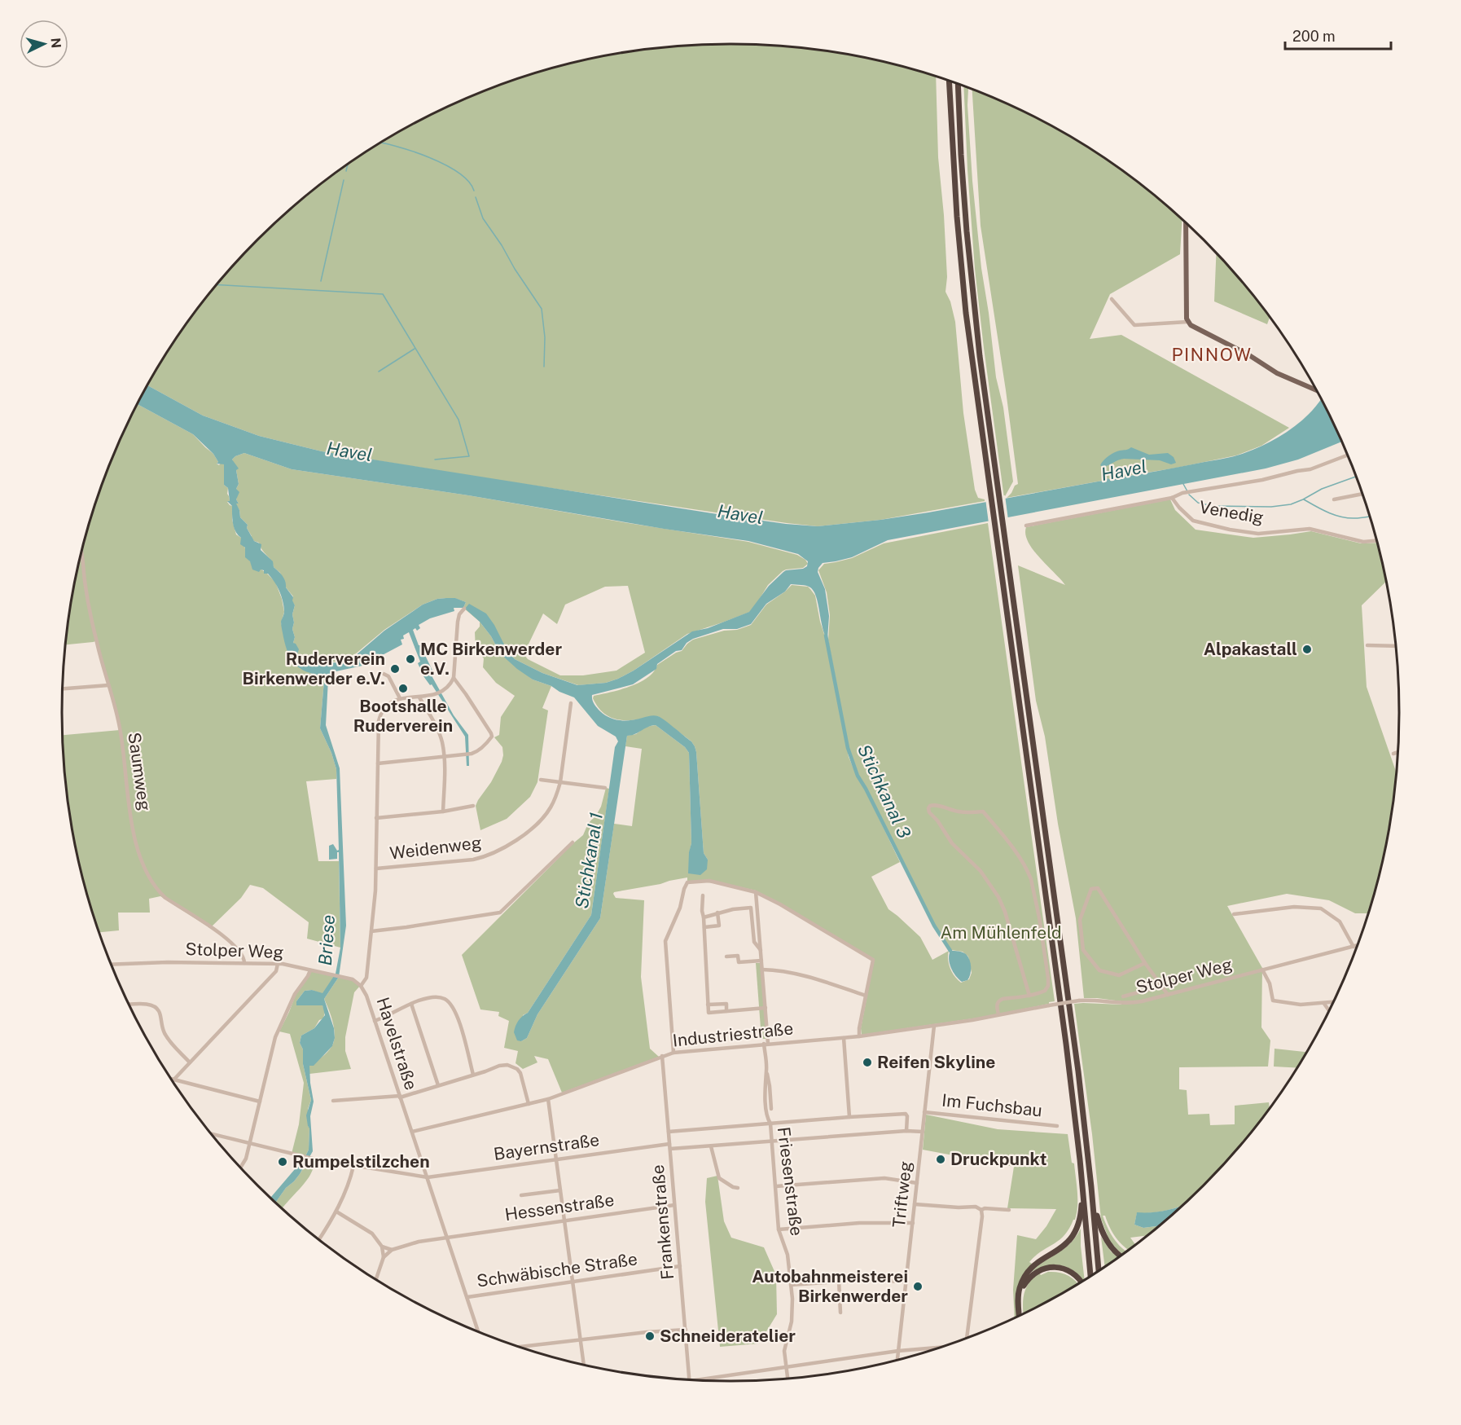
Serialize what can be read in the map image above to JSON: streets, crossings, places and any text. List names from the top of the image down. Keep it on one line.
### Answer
{"streets":{"street":["Venedig","Saumweg","Weidenweg","Stolper Weg","Industriestraße","Havelstraße","Im Fuchsbau","Bayernstraße","Friesenstraße","Triftweg","Hessenstraße","Frankenstraße","Schwäbische Straße"]},"crossings":[["Saumweg","Stolper Weg"],["Weidenweg","Havelstraße"],["Stolper Weg","Industriestraße"],["Stolper Weg","Havelstraße"],["Industriestraße","Havelstraße"],["Industriestraße","Friesenstraße"],["Industriestraße","Triftweg"],["Industriestraße","Frankenstraße"],["Havelstraße","Bayernstraße"],["Havelstraße","Hessenstraße"],["Havelstraße","Schwäbische Straße"],["Im Fuchsbau","Triftweg"],["Bayernstraße","Friesenstraße"],["Bayernstraße","Triftweg"],["Bayernstraße","Frankenstraße"],["Hessenstraße","Frankenstraße"],["Frankenstraße","Schwäbische Straße"]],"districts":["PINNOW"],"water":["Havel","Stichkanal 3","Stichkanal 1","Briese"],"parks":["Am Mühlenfeld"],"places":["Alpakastall","MC Birkenwerder e.V.","Ruderverein Birkenwerder e.V.","Bootshalle Ruderverein","Reifen Skyline","Druckpunkt","Rumpelstilzchen","Autobahnmeisterei Birkenwerder","Schneideratelier"],"scale_bar":"200 m","north":"right"}
